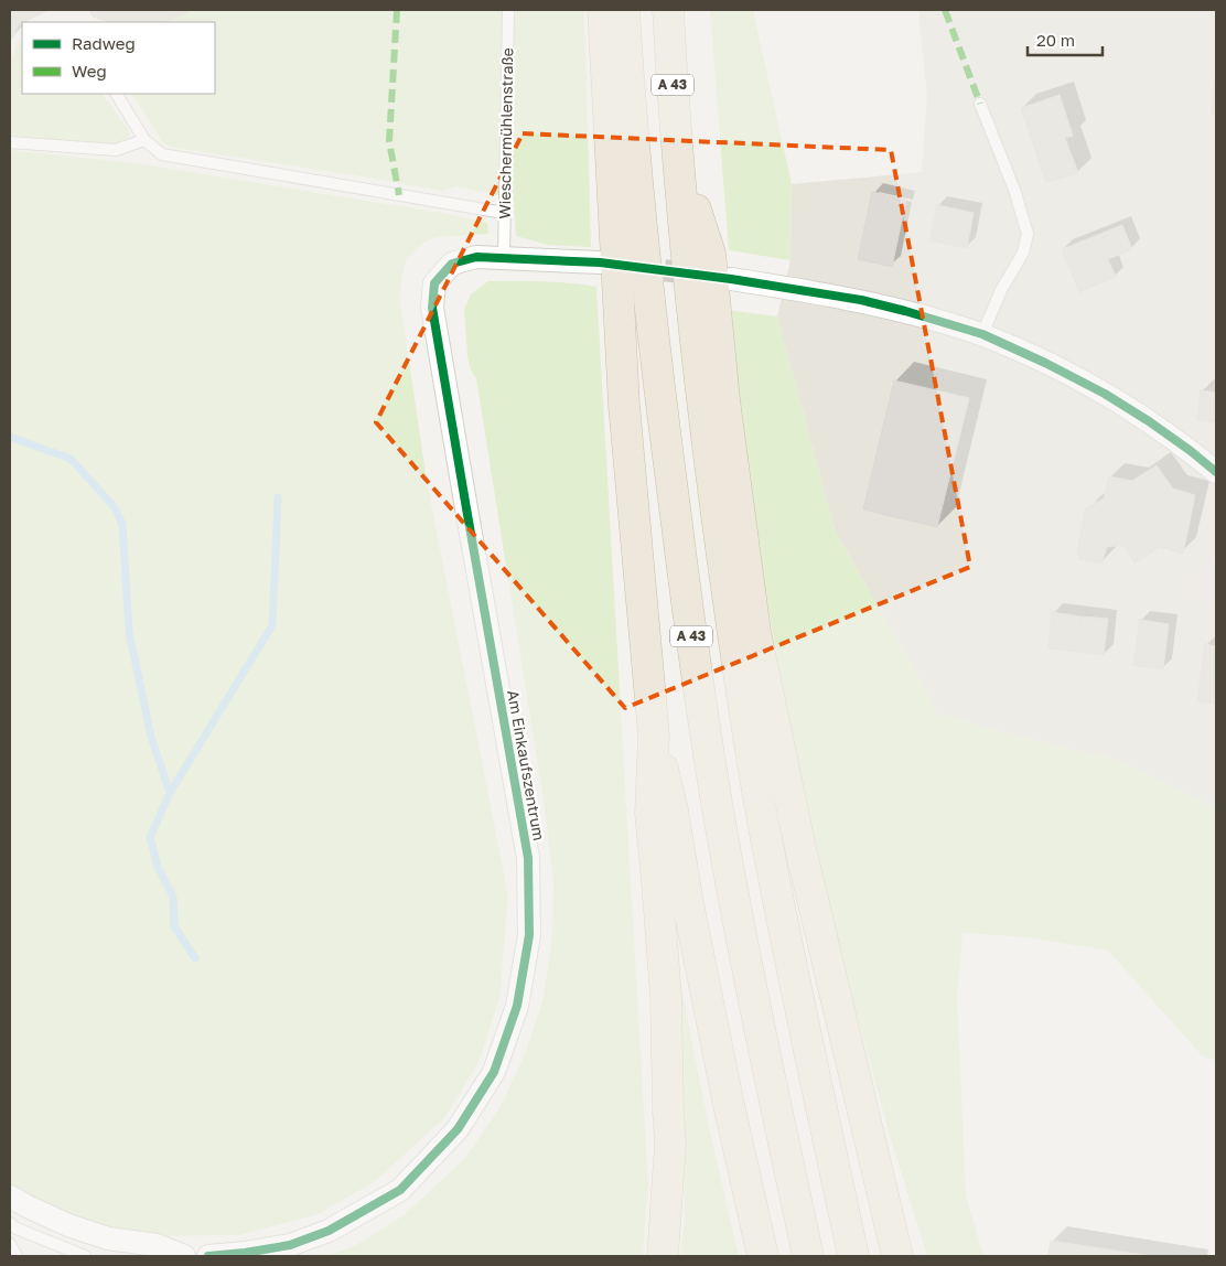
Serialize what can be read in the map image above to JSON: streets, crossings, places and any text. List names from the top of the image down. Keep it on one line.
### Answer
{"streets":{"highway":["A 43"],"street":["Am Einkaufszentrum"],"lane":["Wieschermühlenstraße"]},"crossings":[["Wieschermühlenstraße","Am Einkaufszentrum"]],"legend":["Radweg","Weg"],"scale_bar":"20 m"}
